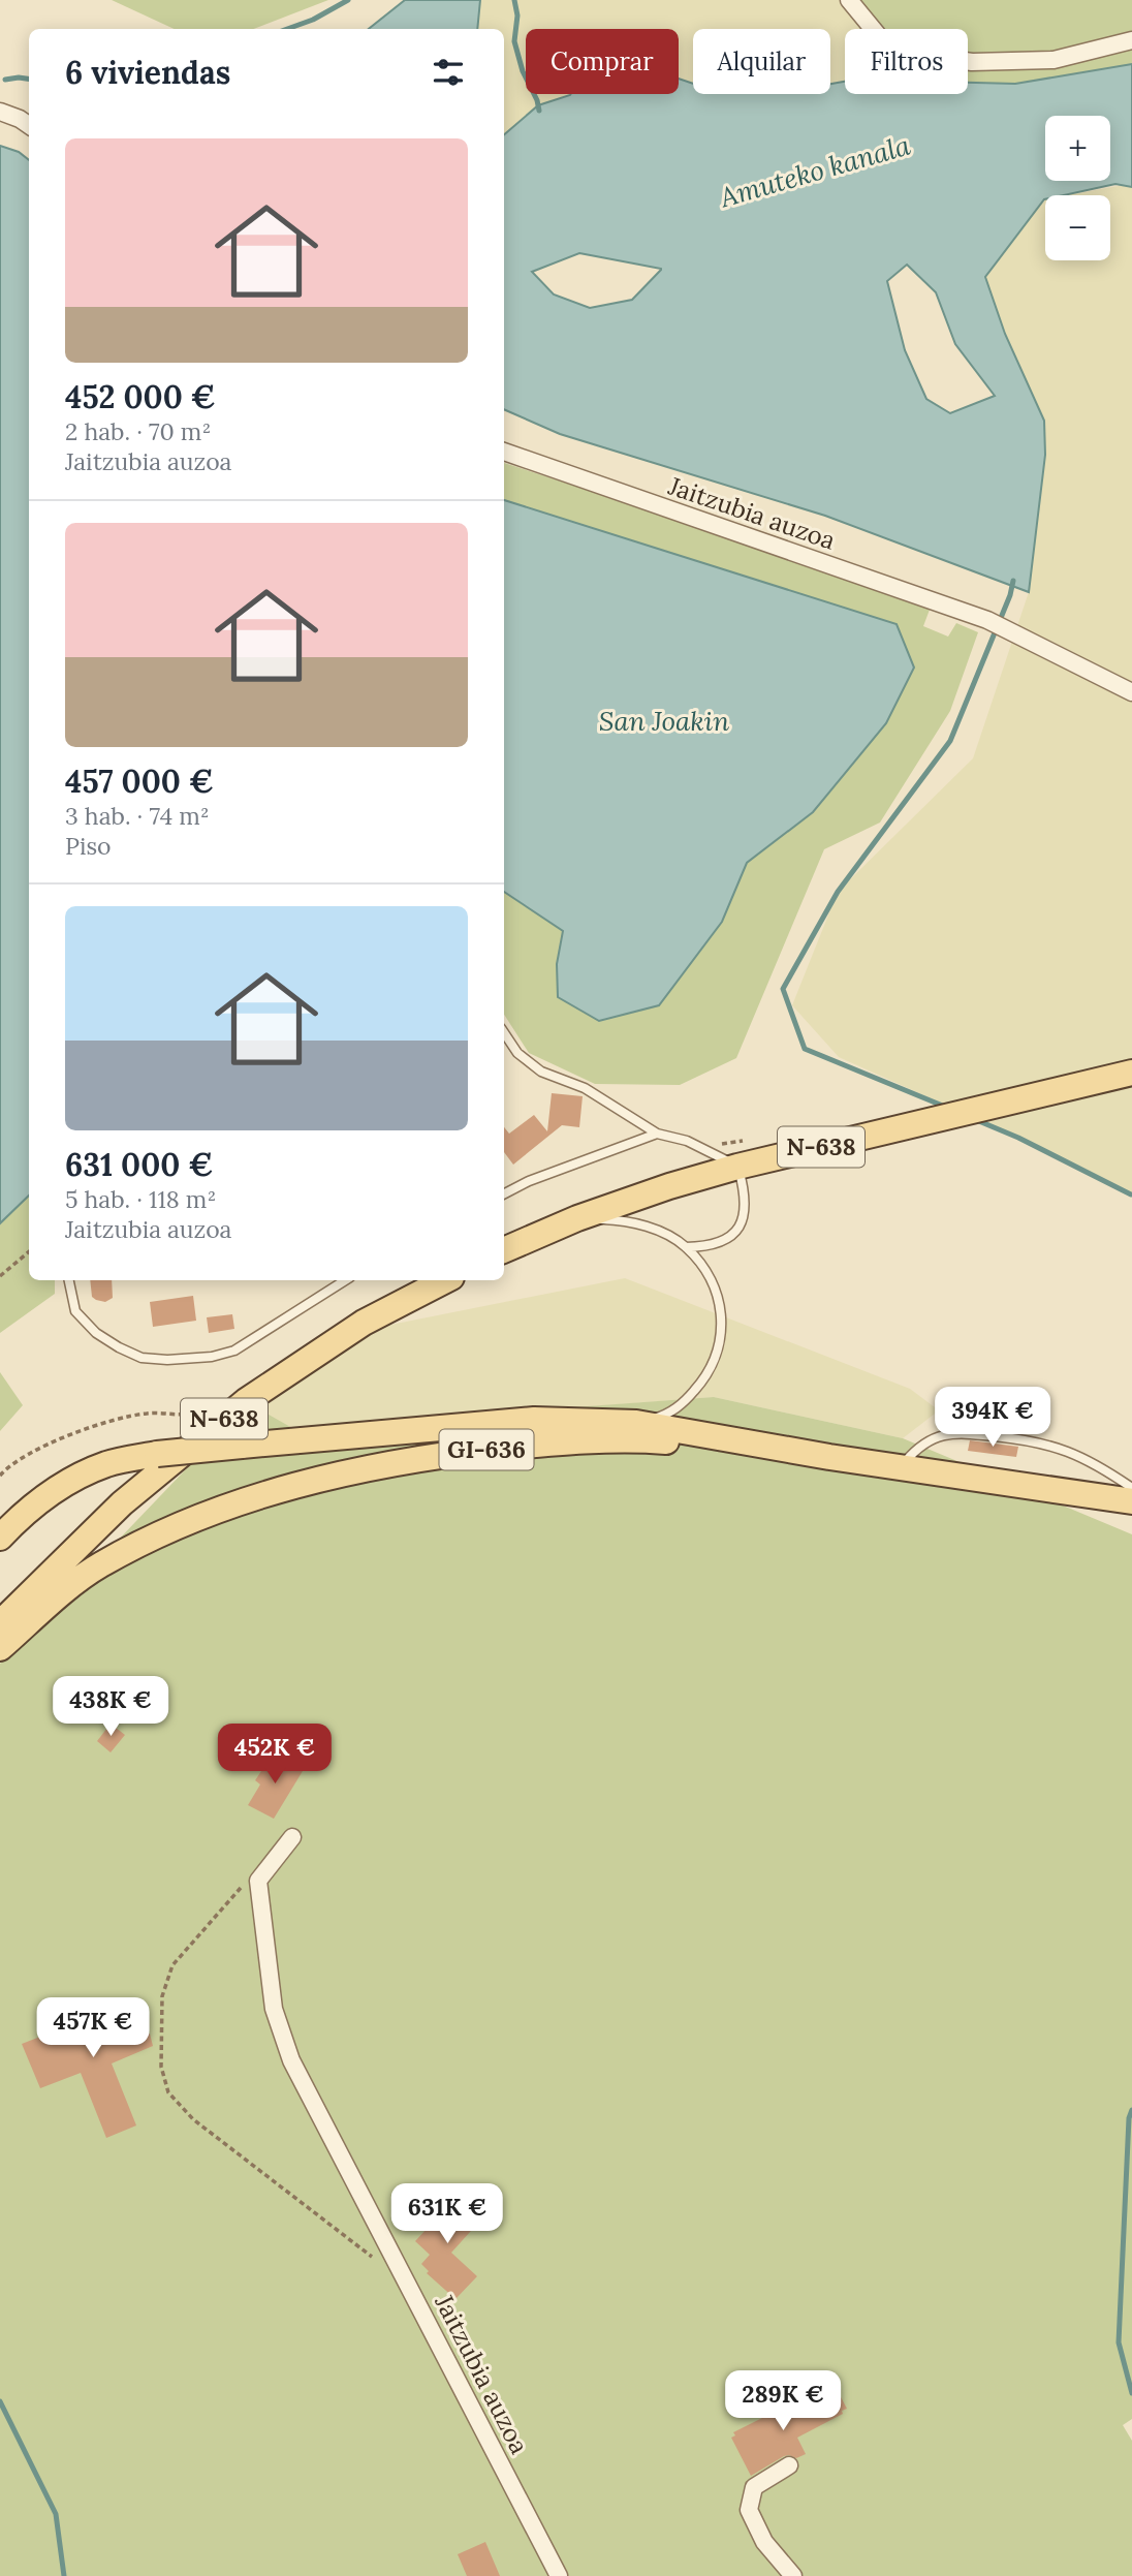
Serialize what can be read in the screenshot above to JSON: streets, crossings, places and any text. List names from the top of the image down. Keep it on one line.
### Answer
{"streets":{"main road":["N-638","GI-636"],"street":["Jaitzubia auzoa"]},"water":["Amuteko kanala","San Joakin"],"page":{"chip":["Comprar","Alquilar","Filtros"],"heading":"6 viviendas","map_buttons":["+","−"],"list":[{"name":"452 000 €","note":"2 hab. · 70 m² · Jaitzubia auzoa"},{"name":"457 000 €","note":"3 hab. · 74 m² · Piso"},{"name":"631 000 €","note":"5 hab. · 118 m² · Jaitzubia auzoa"}],"price":["394K €","438K €","452K €","457K €","631K €","289K €"]}}
